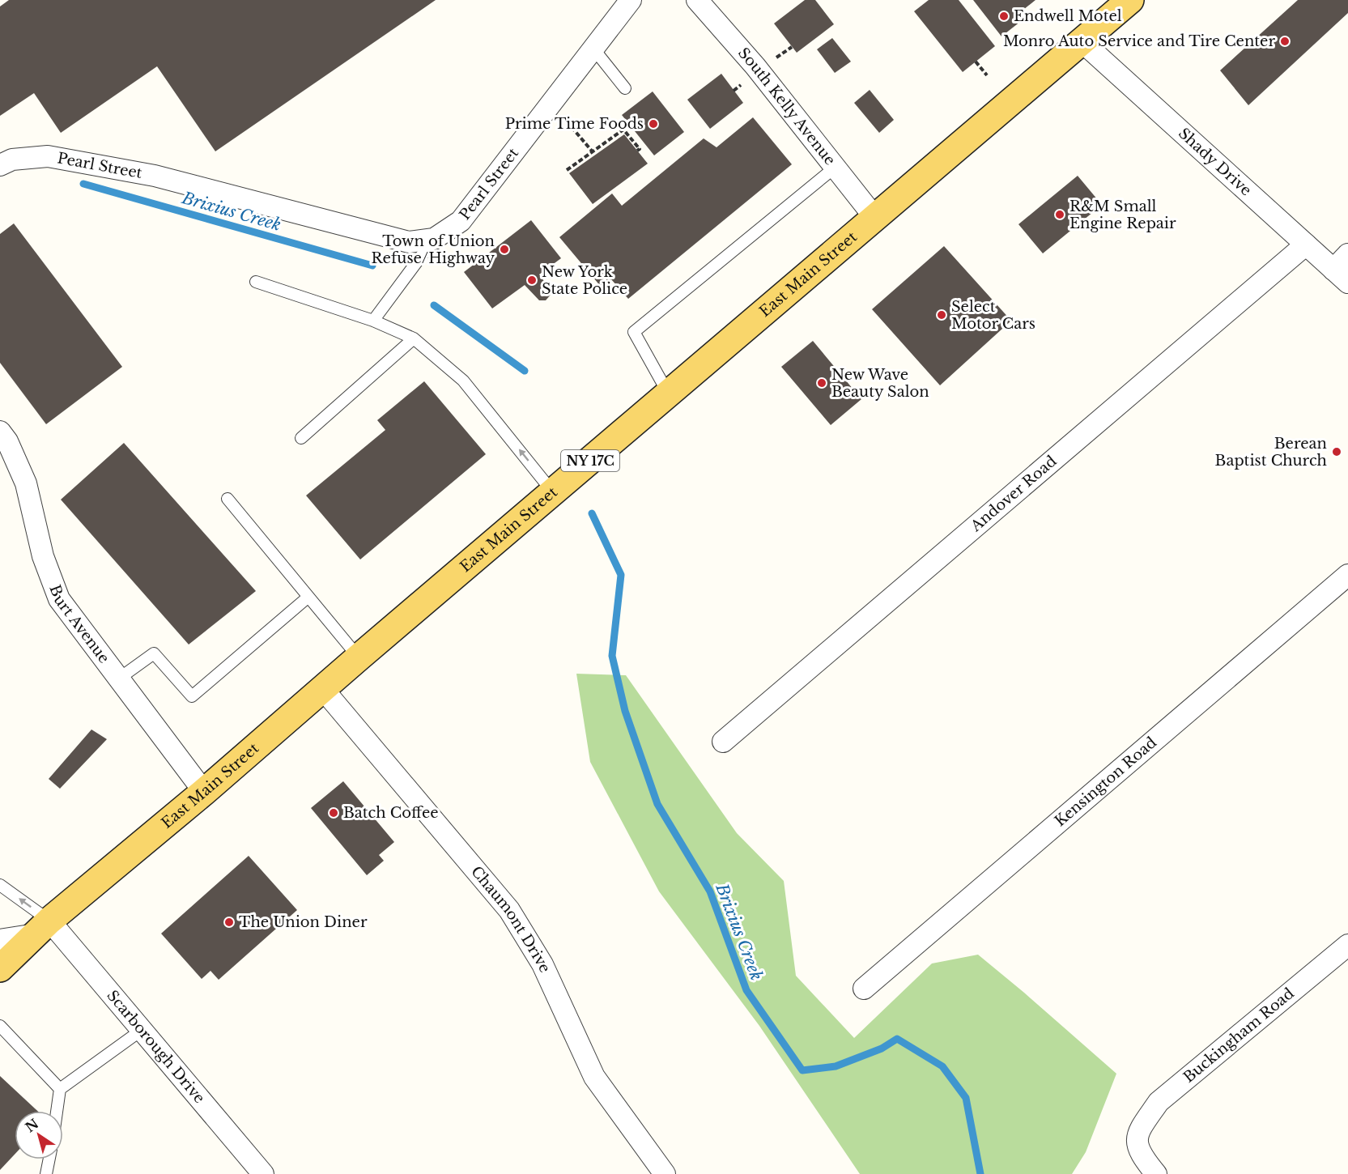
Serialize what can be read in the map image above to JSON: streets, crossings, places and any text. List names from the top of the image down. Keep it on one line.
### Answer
{"streets":{"main road":["East Main Street","NY 17C"],"street":["South Kelly Avenue","Shady Drive","Pearl Street","Andover Road","Burt Avenue","Kensington Road","Chaumont Drive","Buckingham Road","Scarborough Drive"]},"crossings":[["South Kelly Avenue","East Main Street"],["Shady Drive","East Main Street"],["Shady Drive","Andover Road"],["East Main Street","Burt Avenue"],["East Main Street","Chaumont Drive"],["East Main Street","Scarborough Drive"]],"water":["Brixius Creek"],"places":["Endwell Motel","Monro Auto Service and Tire Center","Prime Time Foods","R&M Small Engine Repair","Town of Union Refuse/Highway","New York State Police","Select Motor Cars","New Wave Beauty Salon","Berean Baptist Church","Batch Coffee","The Union Diner"],"north":"top left"}
